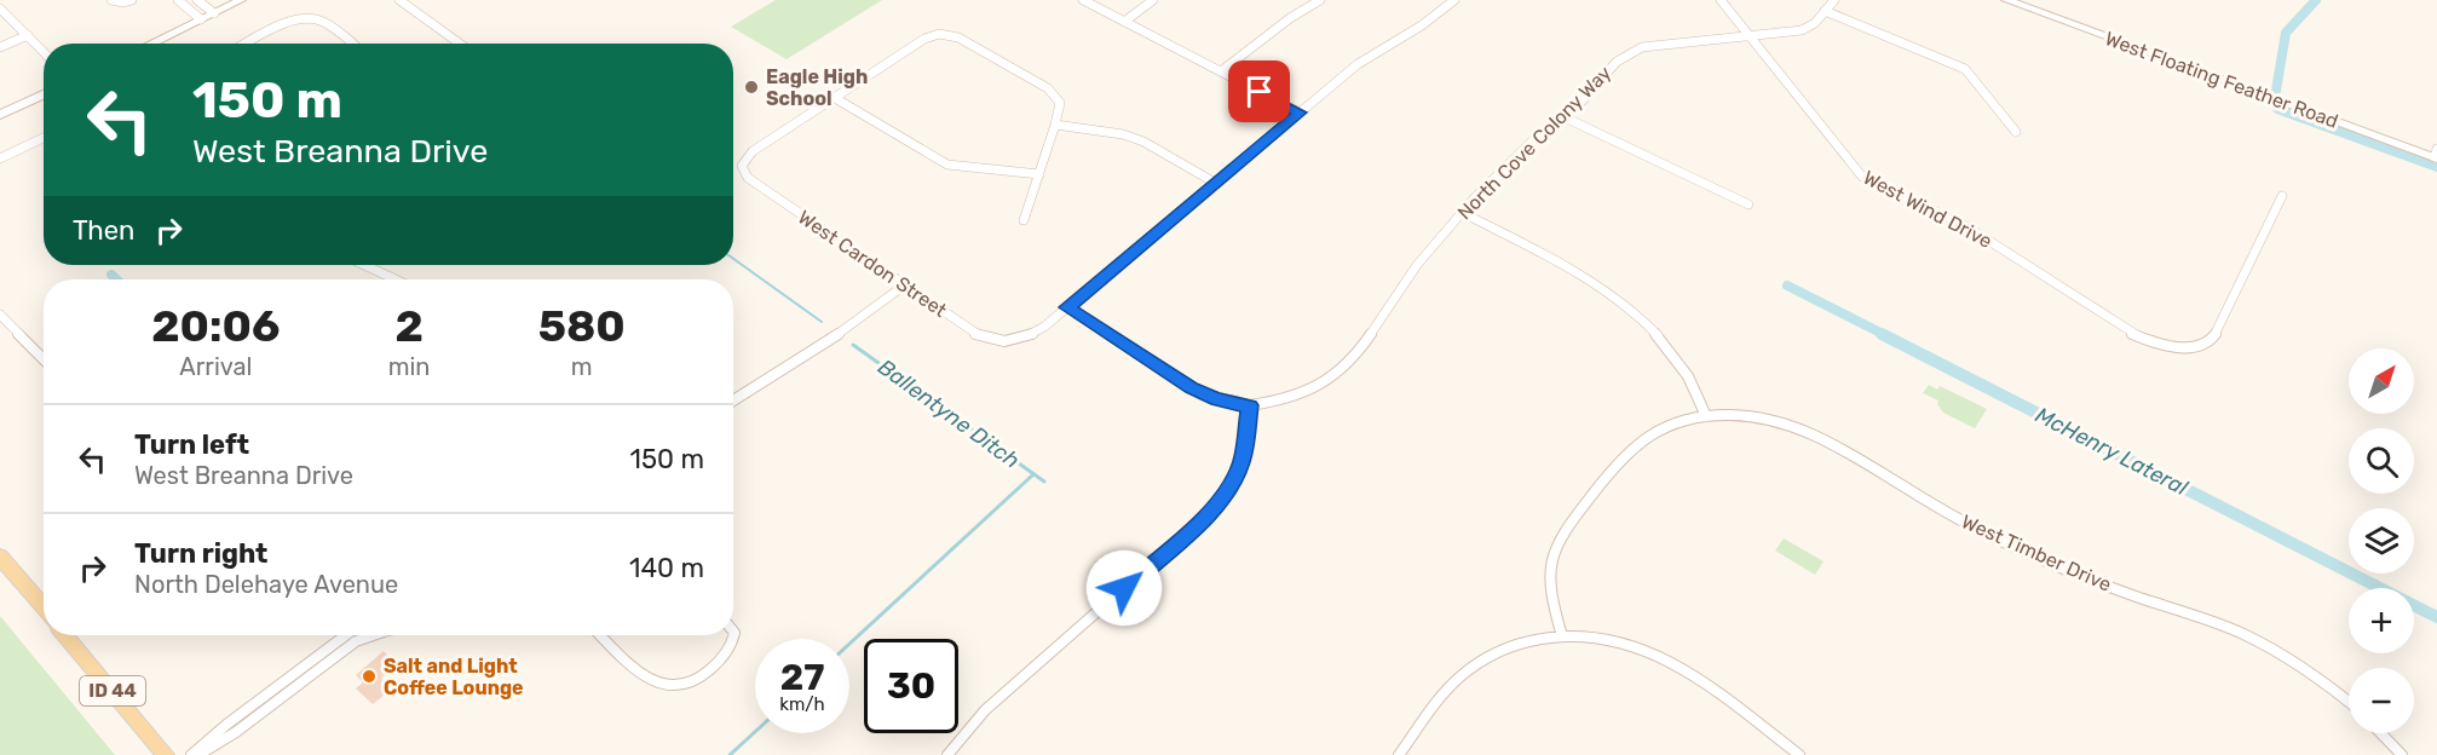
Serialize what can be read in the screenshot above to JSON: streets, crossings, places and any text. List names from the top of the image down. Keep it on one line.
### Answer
{"streets":{"main road":["West Floating Feather Road","ID 44"],"street":["North Cove Colony Way","West Wind Drive","West Cardon Street","West Timber Drive"]},"crossings":[["North Cove Colony Way","West Wind Drive"],["North Cove Colony Way","West Cardon Street"]],"water":["Ballentyne Ditch","McHenry Lateral"],"places":["Eagle High School","Salt and Light Coffee Lounge"],"north":"top right","page":{"turn":["150 m","West Breanna Drive"],"then":"Then","eta":["20:06","Arrival","2","min","580","m"],"map_buttons":["+","−"],"list":[{"name":"Turn left","note":"West Breanna Drive","value":"150 m"},{"name":"Turn right","note":"North Delehaye Avenue","value":"140 m"}],"speed":"27 km/h","limit":"30"}}
